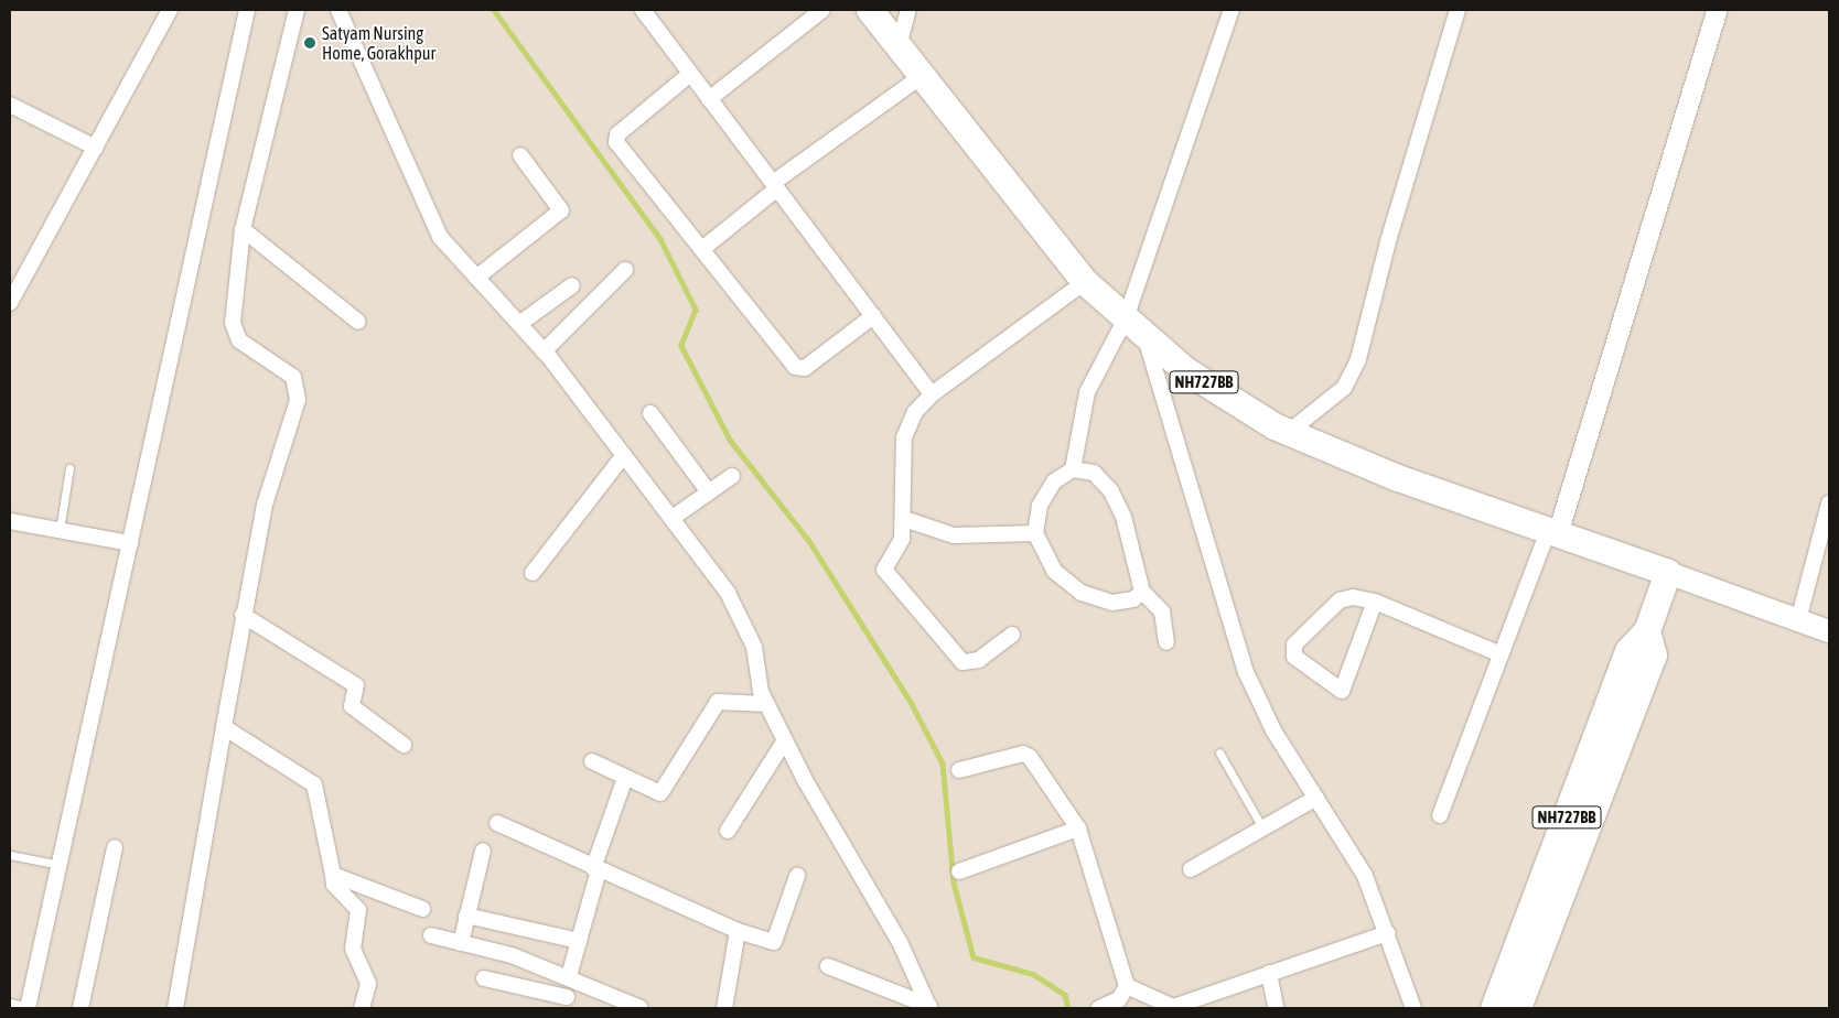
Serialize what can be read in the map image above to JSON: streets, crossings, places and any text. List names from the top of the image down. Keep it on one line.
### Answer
{"streets":{"highway":["NH727BB"]},"places":["Satyam Nursing Home, Gorakhpur"]}
